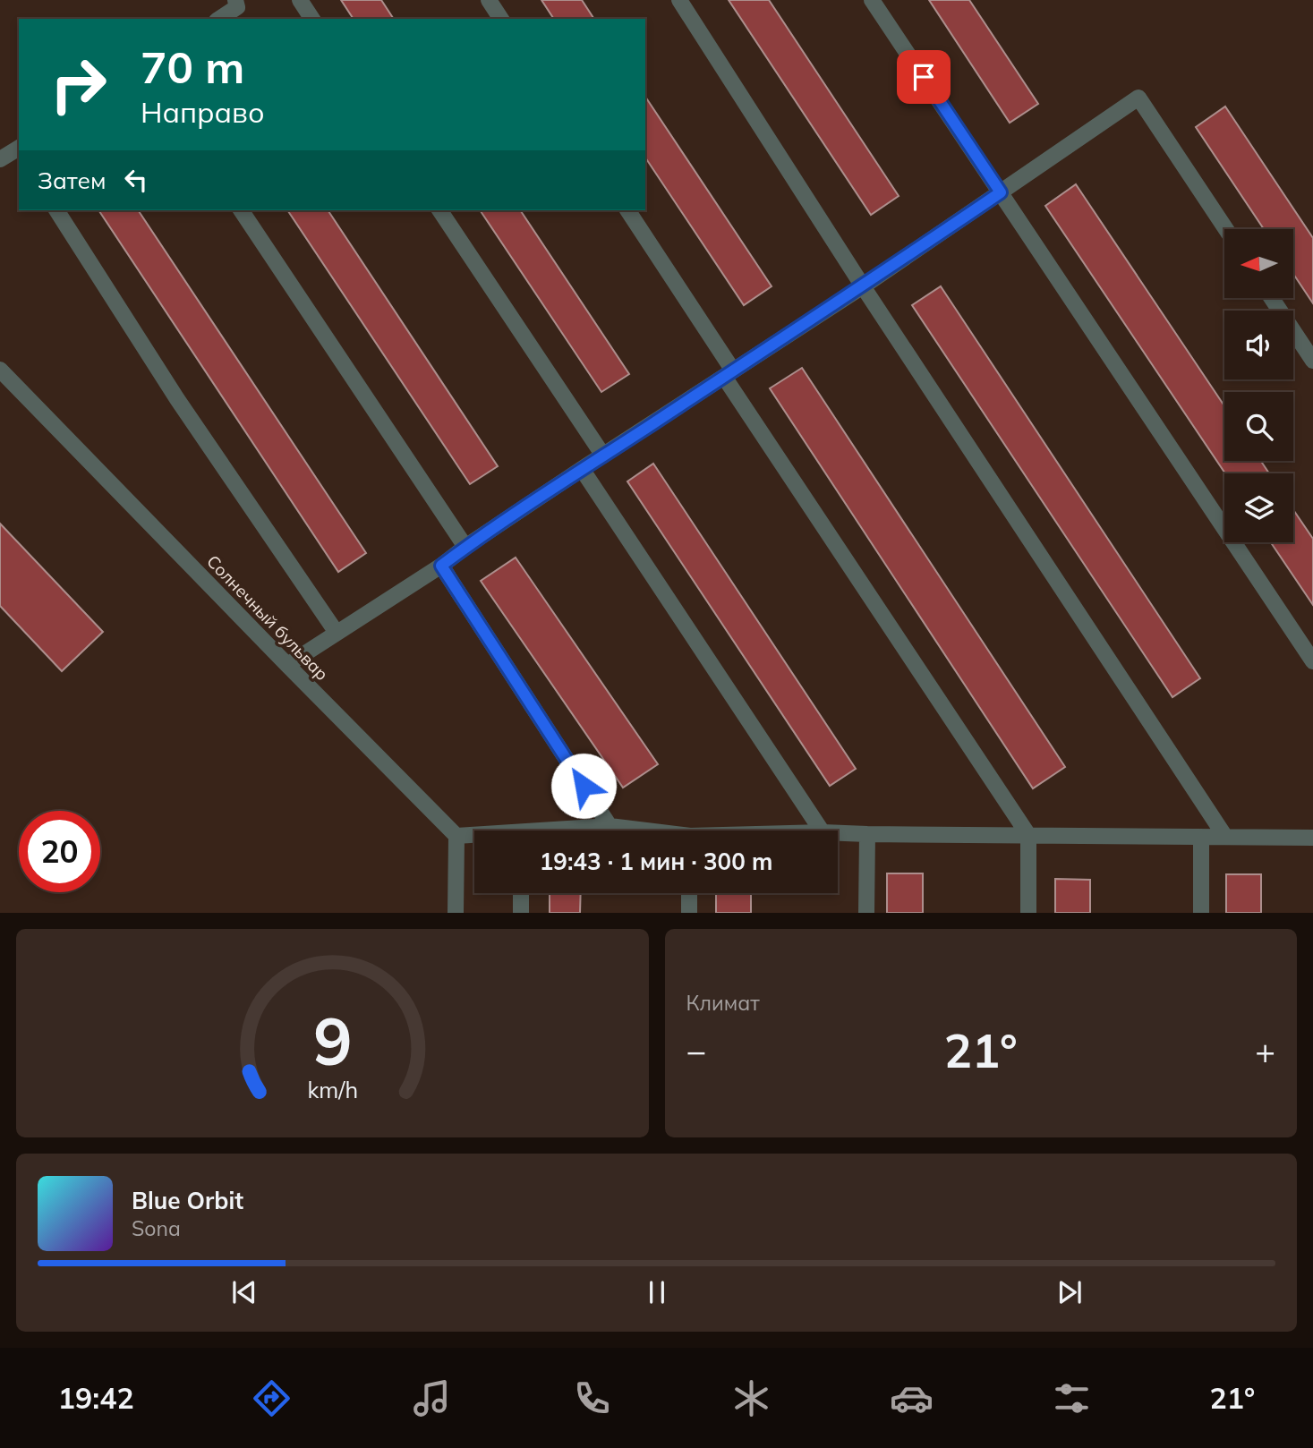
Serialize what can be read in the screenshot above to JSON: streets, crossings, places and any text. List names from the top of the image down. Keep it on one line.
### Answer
{"streets":{"street":["Солнечный бульвар"]},"north":"left","page":{"turn":["70 m","Направо"],"then":"Затем","limit":"20","trip":"19:43 · 1 мин · 300 m","tile":"Климат","heat":["−","21°","+"],"song":["Blue Orbit","Sona"],"tabs":["19:42","21°"],"gauge":["9","km/h"]}}
